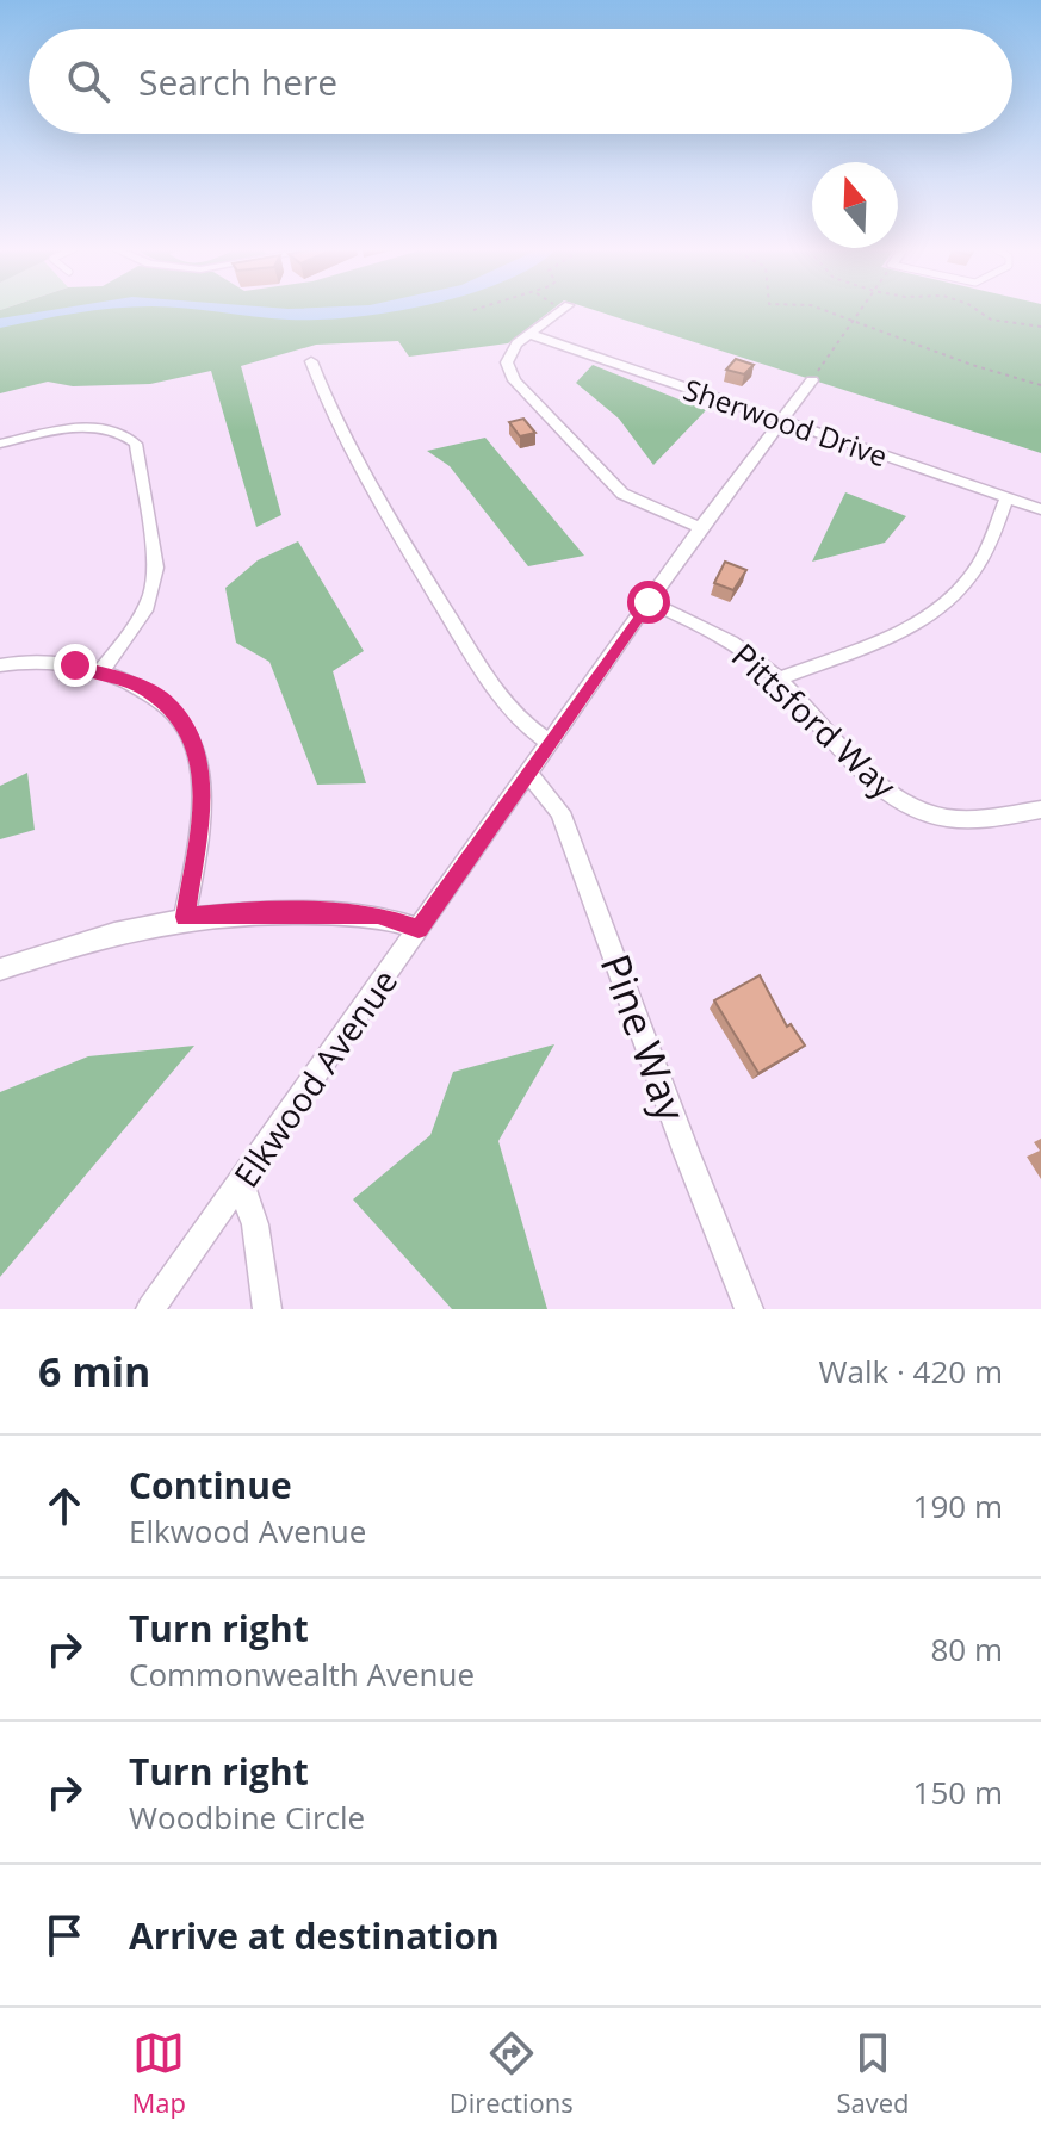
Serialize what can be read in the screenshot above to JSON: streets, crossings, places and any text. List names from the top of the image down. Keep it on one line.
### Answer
{"streets":{"street":["Sherwood Drive","Pittsford Way","Pine Way","Elkwood Avenue"]},"crossings":[["Sherwood Drive","Elkwood Avenue"],["Pittsford Way","Elkwood Avenue"],["Pine Way","Elkwood Avenue"]],"north":"top","page":{"search":"Search here","heading":["6 min","Walk · 420 m"],"list":[["Continue","Elkwood Avenue","190 m"],["Turn right","Commonwealth Avenue","80 m"],["Turn right","Woodbine Circle","150 m"],"Arrive at destination"],"nav":["Map","Directions","Saved"]}}
